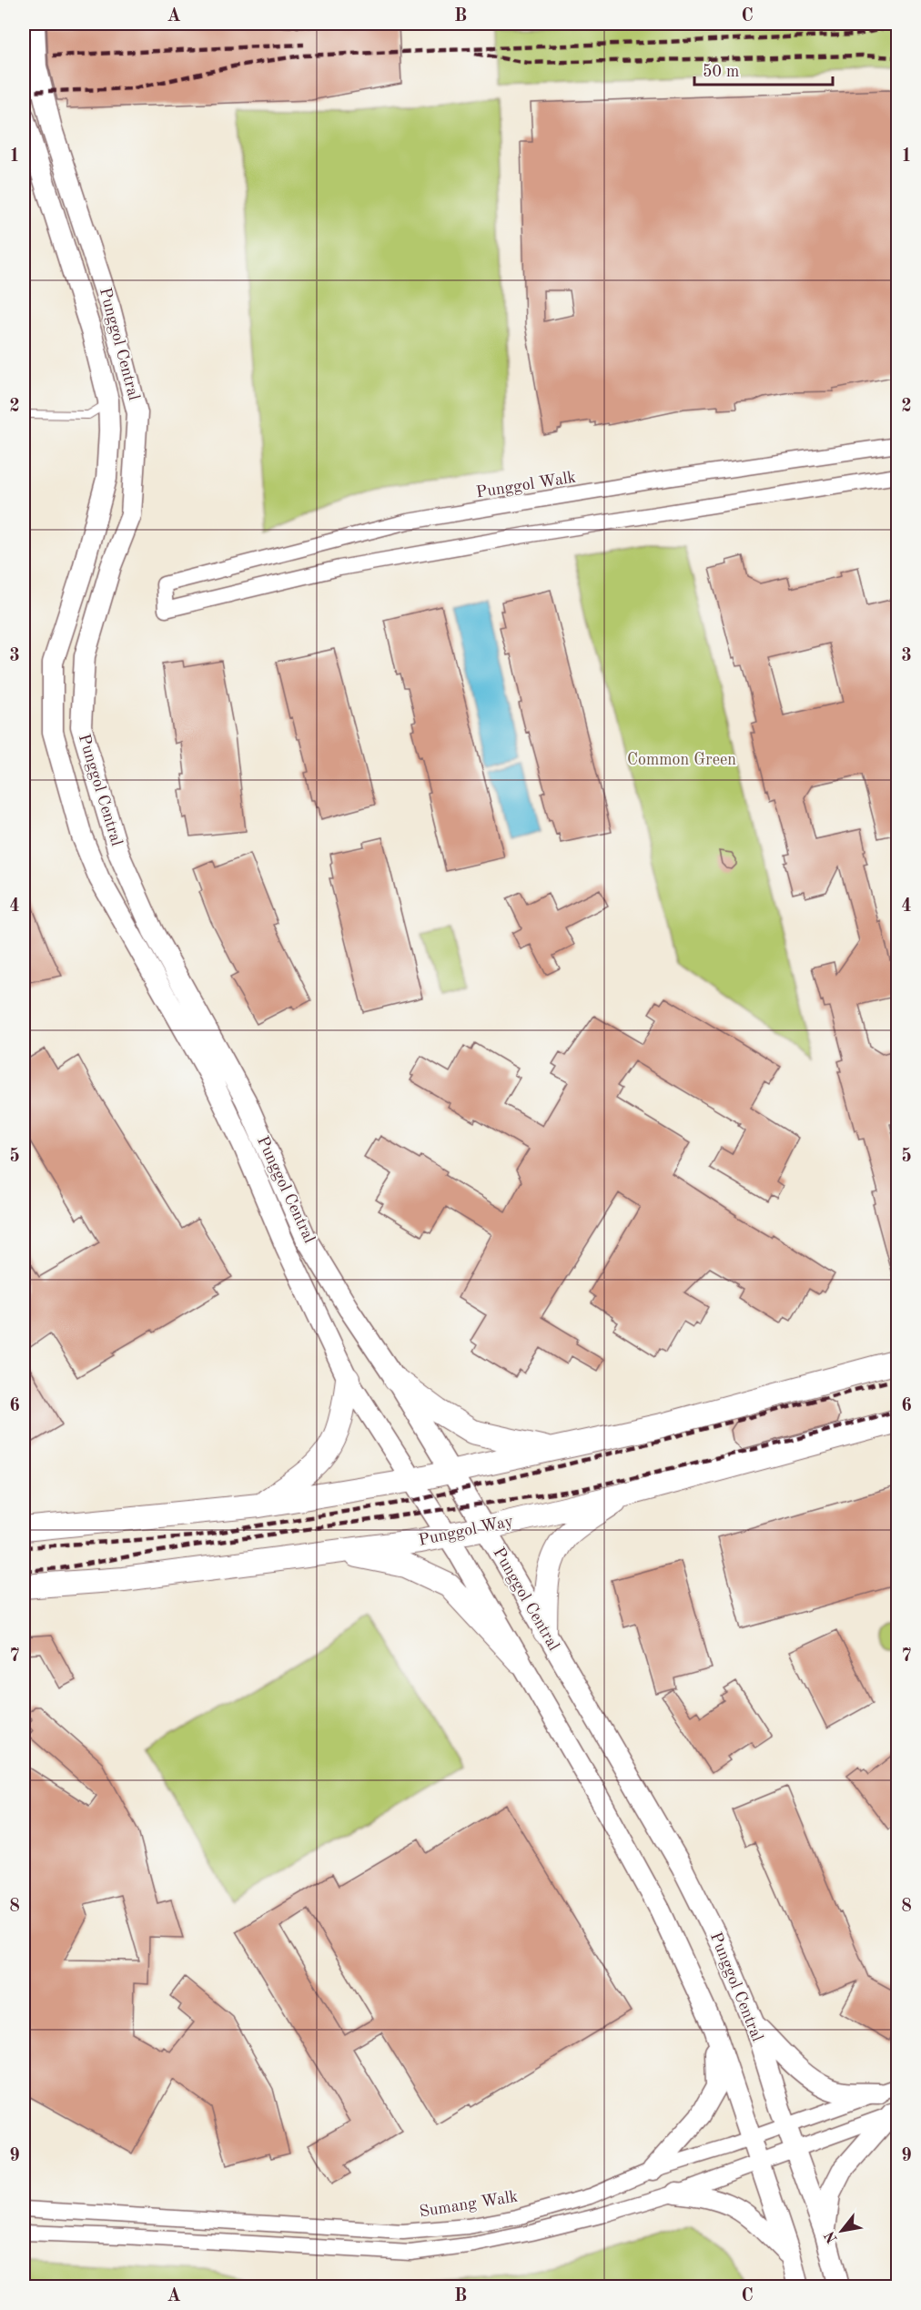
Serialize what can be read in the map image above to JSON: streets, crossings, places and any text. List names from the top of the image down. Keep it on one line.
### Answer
{"streets":{"main road":["Punggol Central","Punggol Way"],"street":["Punggol Walk","Sumang Walk"]},"crossings":[["Punggol Central","Punggol Way"],["Punggol Central","Sumang Walk"]],"parks":["Common Green"],"scale_bar":"50 m","north":"bottom left","grid":{"columns":["A","B","C"],"rows":["1","2","3","4","5","6","7","8","9"]}}
